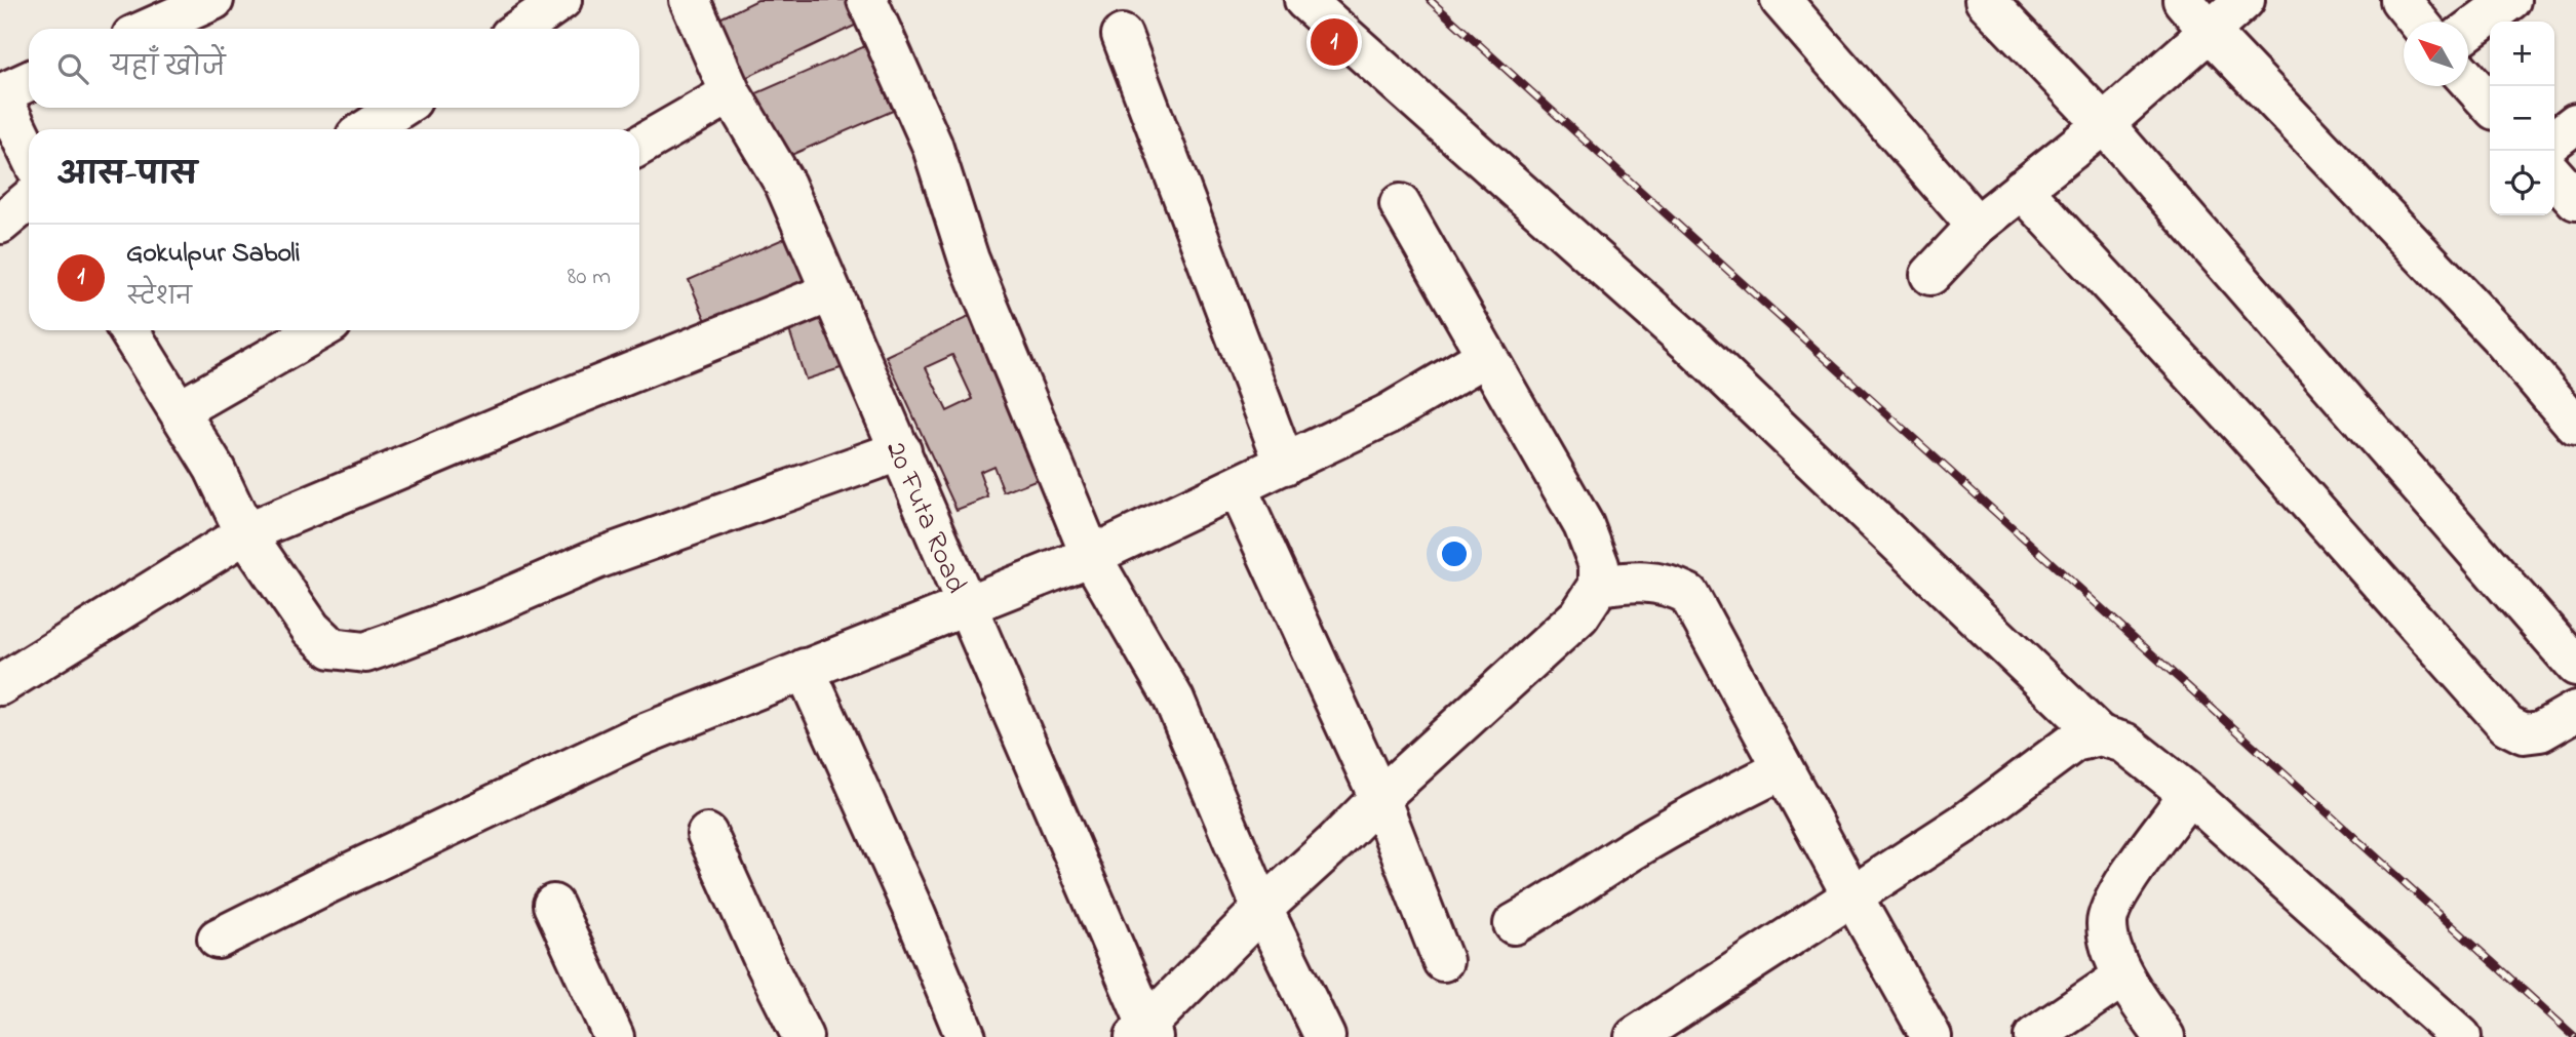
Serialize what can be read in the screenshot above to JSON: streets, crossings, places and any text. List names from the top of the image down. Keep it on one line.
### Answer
{"streets":{"street":["20 Futa Road"]},"north":"top left","page":{"pins":"1","map_buttons":["+","−"],"search":"यहाँ खोजें","heading":"आस-पास","list":[{"mark":"1","name":"Gokulpur Saboli","note":"स्टेशन","value":"80 m"}]}}
